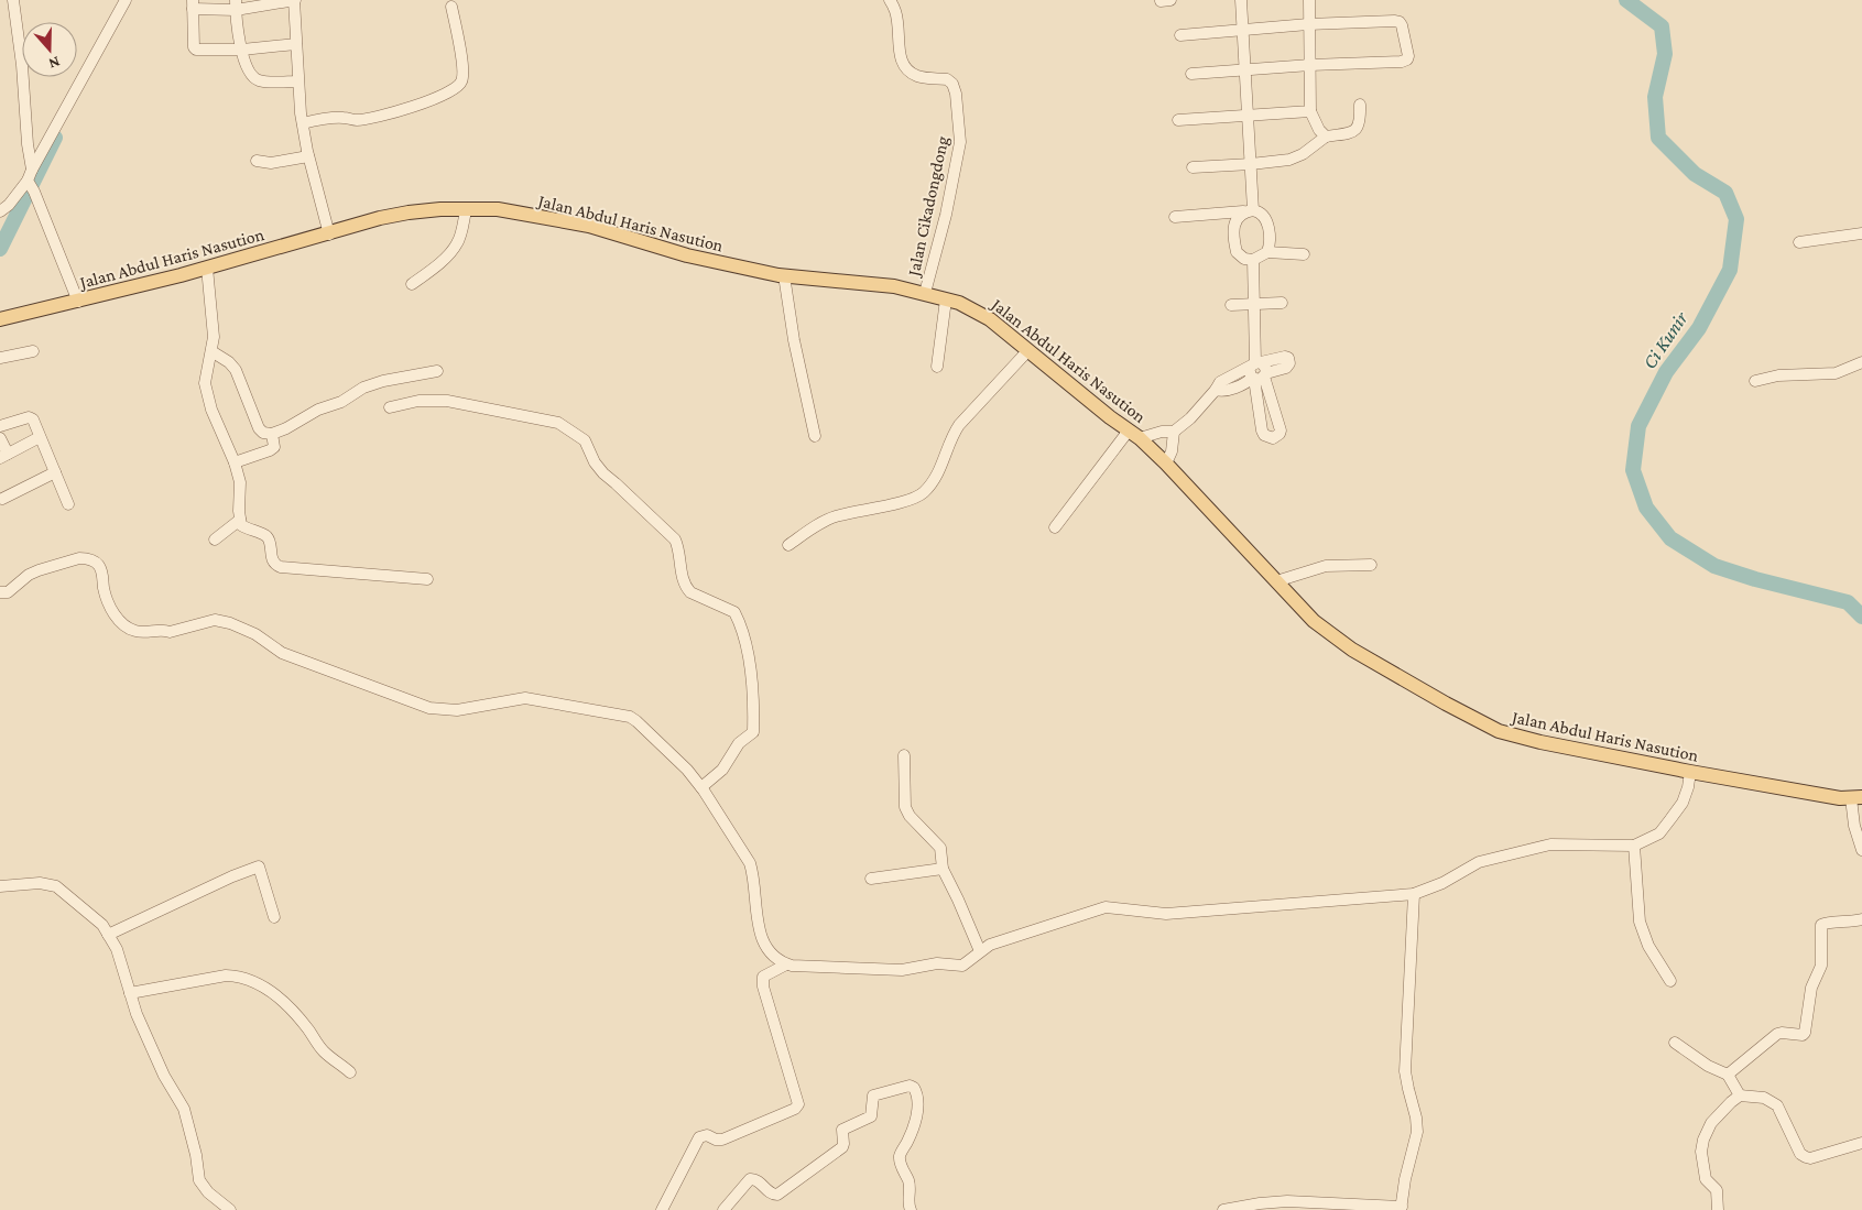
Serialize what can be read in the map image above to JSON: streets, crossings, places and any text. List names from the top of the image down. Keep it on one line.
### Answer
{"streets":{"main road":["Jalan Abdul Haris Nasution"],"street":["Jalan Cikadongdong"]},"crossings":[["Jalan Cikadongdong","Jalan Abdul Haris Nasution"]],"water":["Ci Kunir"],"north":"bottom"}
